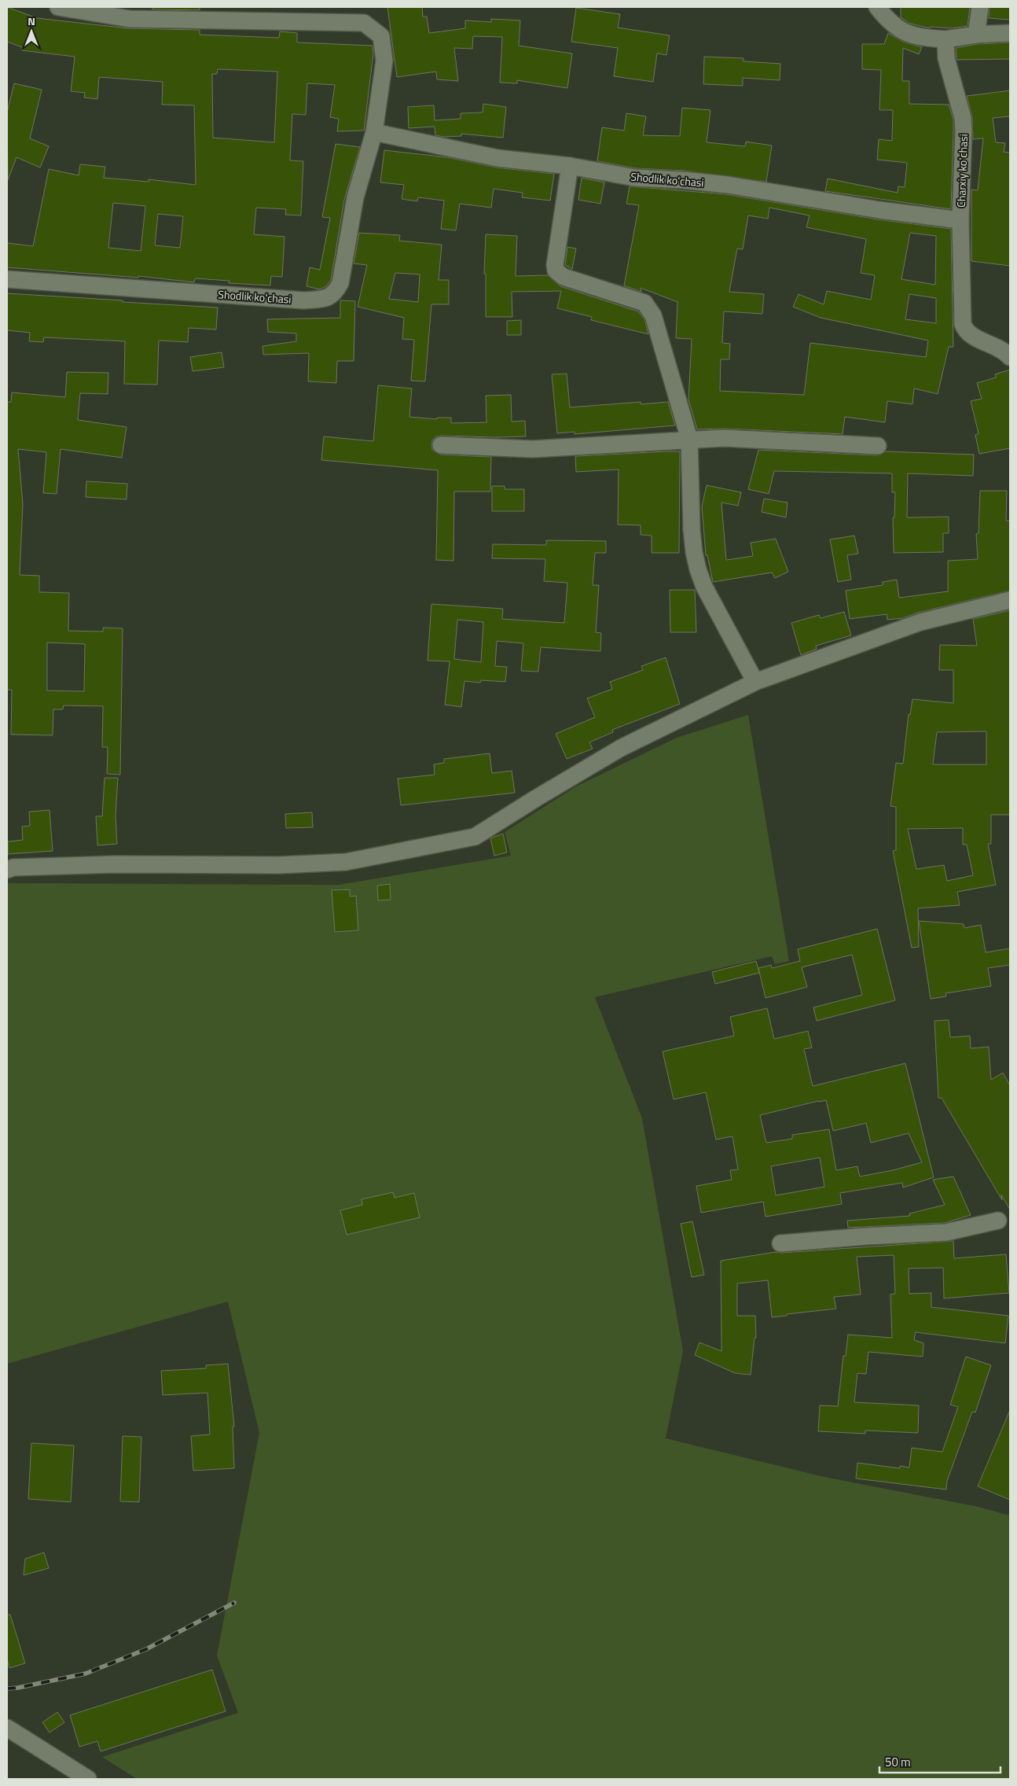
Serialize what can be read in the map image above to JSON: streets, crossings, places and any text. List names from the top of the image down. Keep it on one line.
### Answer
{"streets":{"street":["Charxiy koʻchasi","Shodlik koʻchasi"]},"crossings":[["Charxiy koʻchasi","Shodlik koʻchasi"]],"scale_bar":"50 m","north":"top"}
